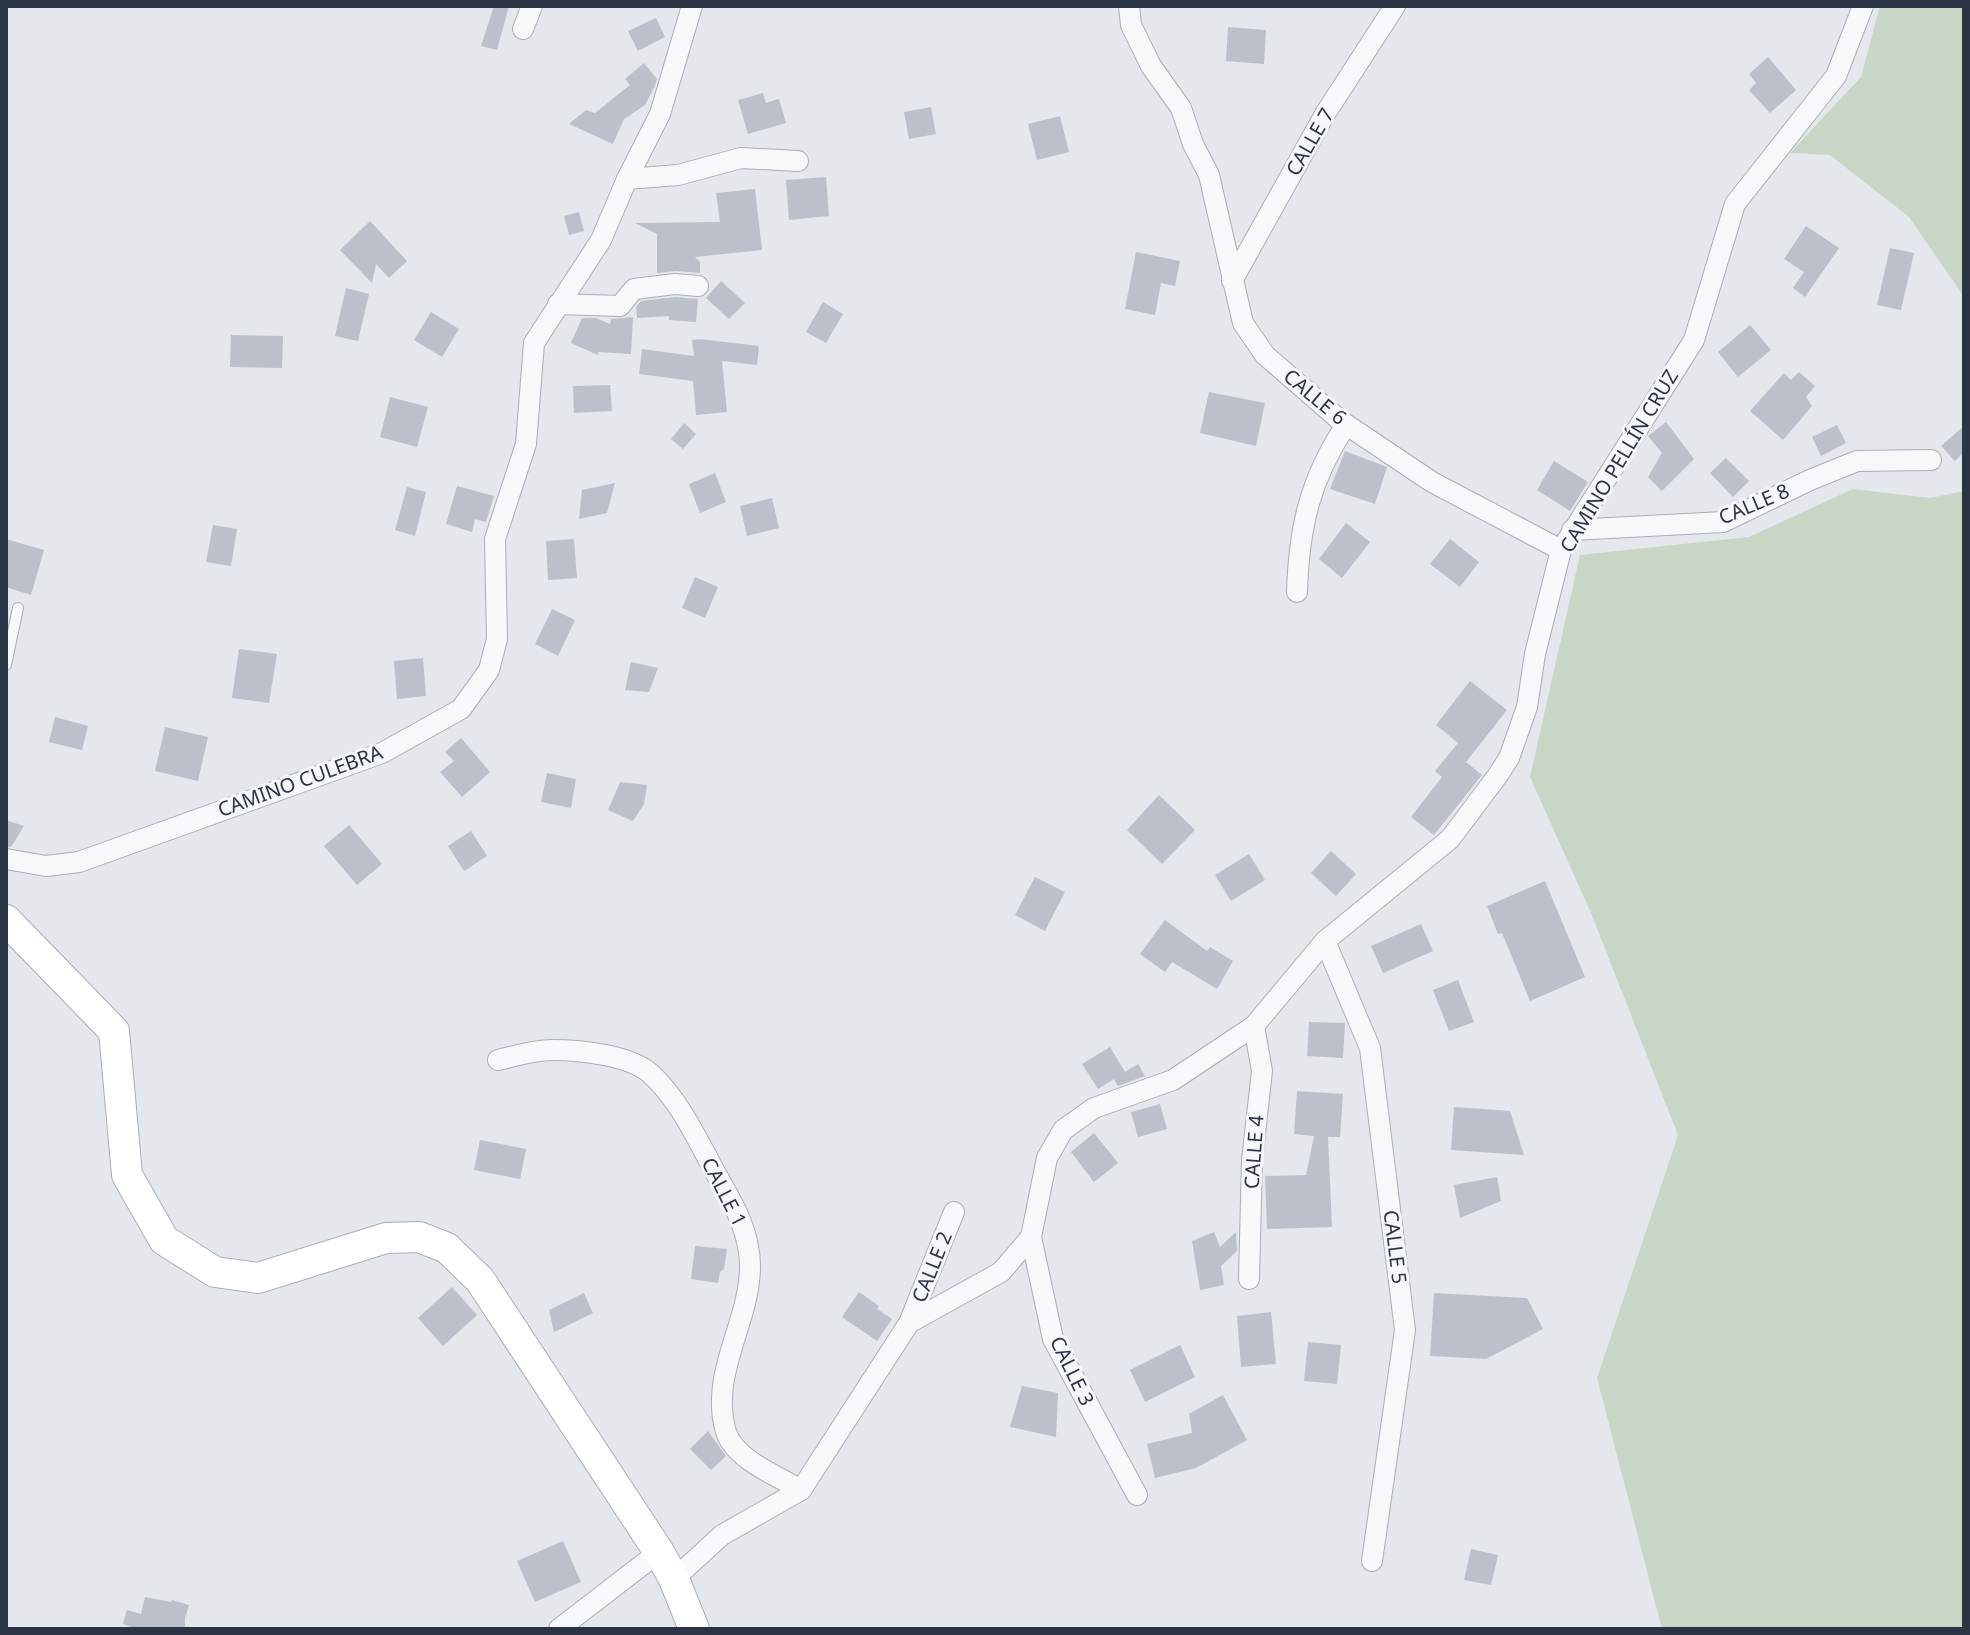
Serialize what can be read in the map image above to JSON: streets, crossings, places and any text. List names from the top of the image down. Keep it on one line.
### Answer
{"streets":{"street":["CALLE 7","CALLE 6","CAMINO PELLÍN CRUZ","CALLE 8","CAMINO CULEBRA","CALLE 4","CALLE 1","CALLE 5","CALLE 2","CALLE 3"]},"crossings":[["CALLE 7","CALLE 6"],["CALLE 6","CAMINO PELLÍN CRUZ"],["CAMINO PELLÍN CRUZ","CALLE 8"],["CAMINO PELLÍN CRUZ","CALLE 4"],["CAMINO PELLÍN CRUZ","CALLE 1"],["CAMINO PELLÍN CRUZ","CALLE 5"],["CAMINO PELLÍN CRUZ","CALLE 2"],["CAMINO PELLÍN CRUZ","CALLE 3"]]}
